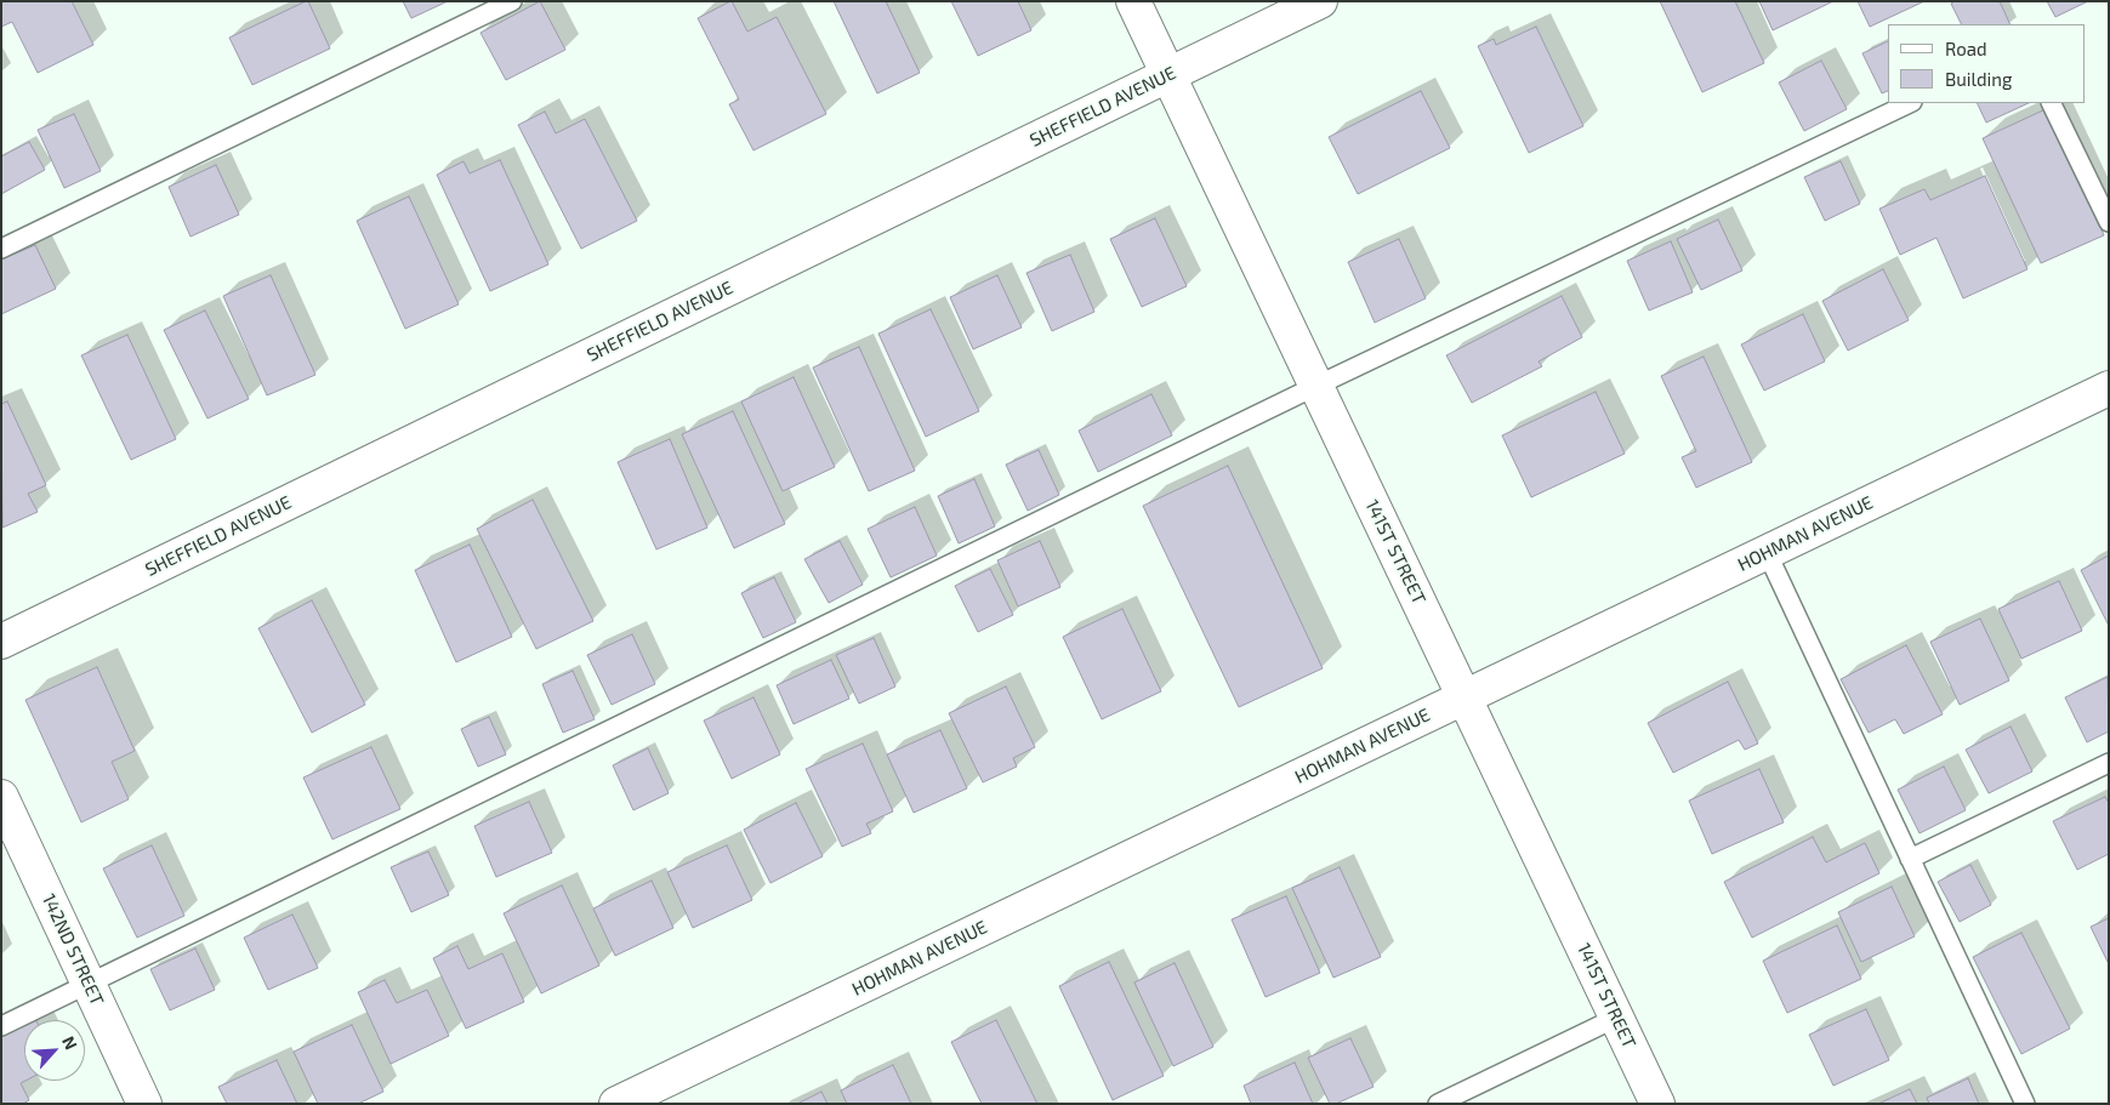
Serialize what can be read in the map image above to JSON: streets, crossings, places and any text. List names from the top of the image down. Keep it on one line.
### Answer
{"streets":{"street":["SHEFFIELD AVENUE","HOHMAN AVENUE","141ST STREET","142ND STREET"]},"crossings":[["SHEFFIELD AVENUE","141ST STREET"],["HOHMAN AVENUE","141ST STREET"]],"legend":["Road","Building"],"north":"top right"}
